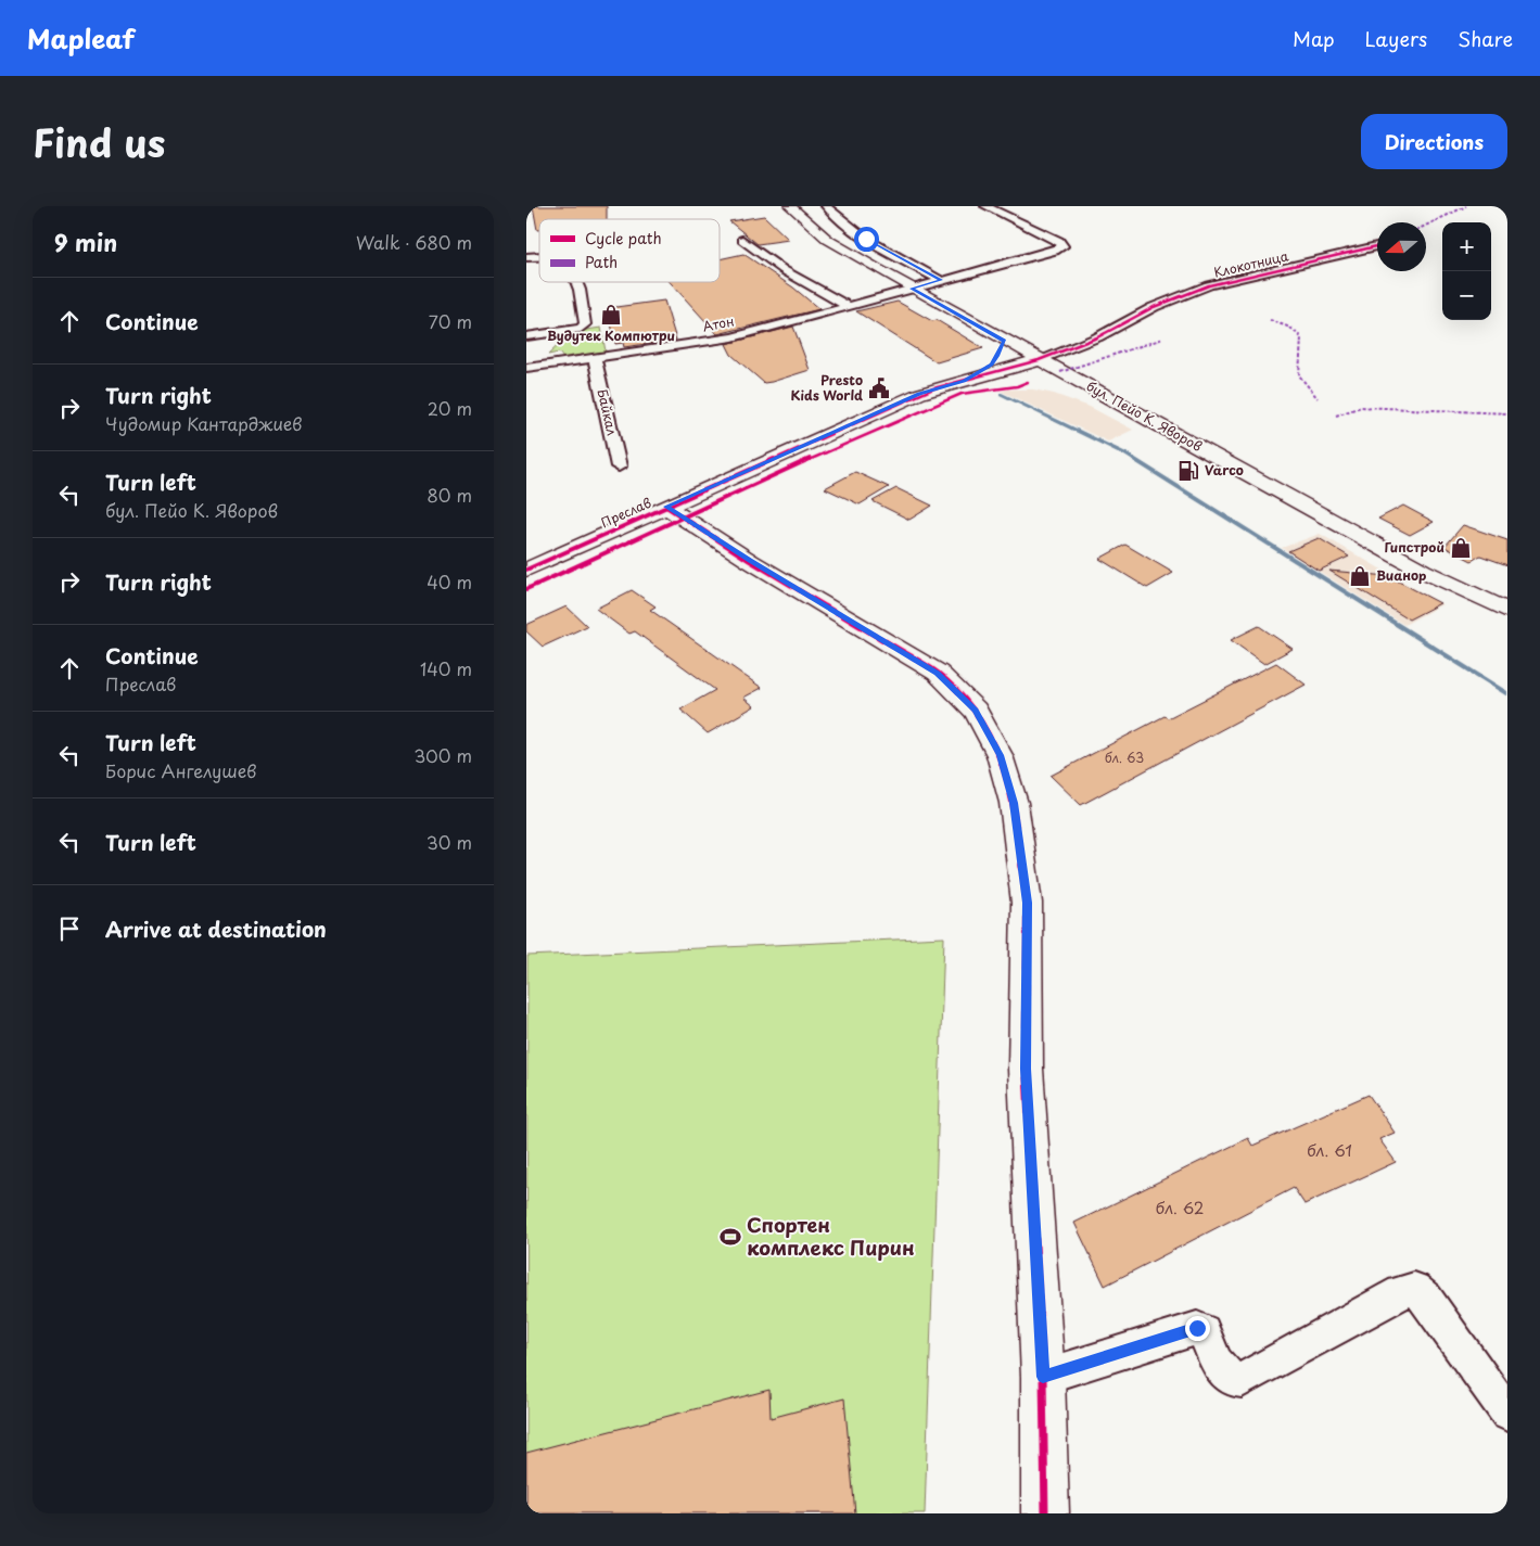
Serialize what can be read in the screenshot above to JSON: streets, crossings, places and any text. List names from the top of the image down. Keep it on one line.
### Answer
{"streets":{"street":["Клокотница","Атон","Байкал","бул. Пейо К. Яворов","Преслав"]},"crossings":[["Клокотница","бул. Пейо К. Яворов"],["Клокотница","Преслав"],["Атон","Байкал"],["Атон","бул. Пейо К. Яворов"],["бул. Пейо К. Яворов","Преслав"]],"places":{"shop":["Вудутек Компютри","Гипстрой","Вианор"],"public building":["Presto Kids World"],"fuel station":["Varco"],"sports":["Спортен комплекс Пирин"]},"house_numbers":["бл. 63","бл. 61","бл. 62"],"legend":["Cycle path","Path"],"north":"left","page":{"header":"Mapleaf","nav":["Map","Layers","Share"],"title":"Find us","buttons":"Directions","heading":["9 min","Walk · 680 m"],"map_buttons":["+","−"],"list":[["Continue","70 m"],["Turn right","Чудомир Кантарджиев","20 m"],["Turn left","бул. Пейо К. Яворов","80 m"],["Turn right","40 m"],["Continue","Преслав","140 m"],["Turn left","Борис Ангелушев","300 m"],["Turn left","30 m"],"Arrive at destination"]}}
